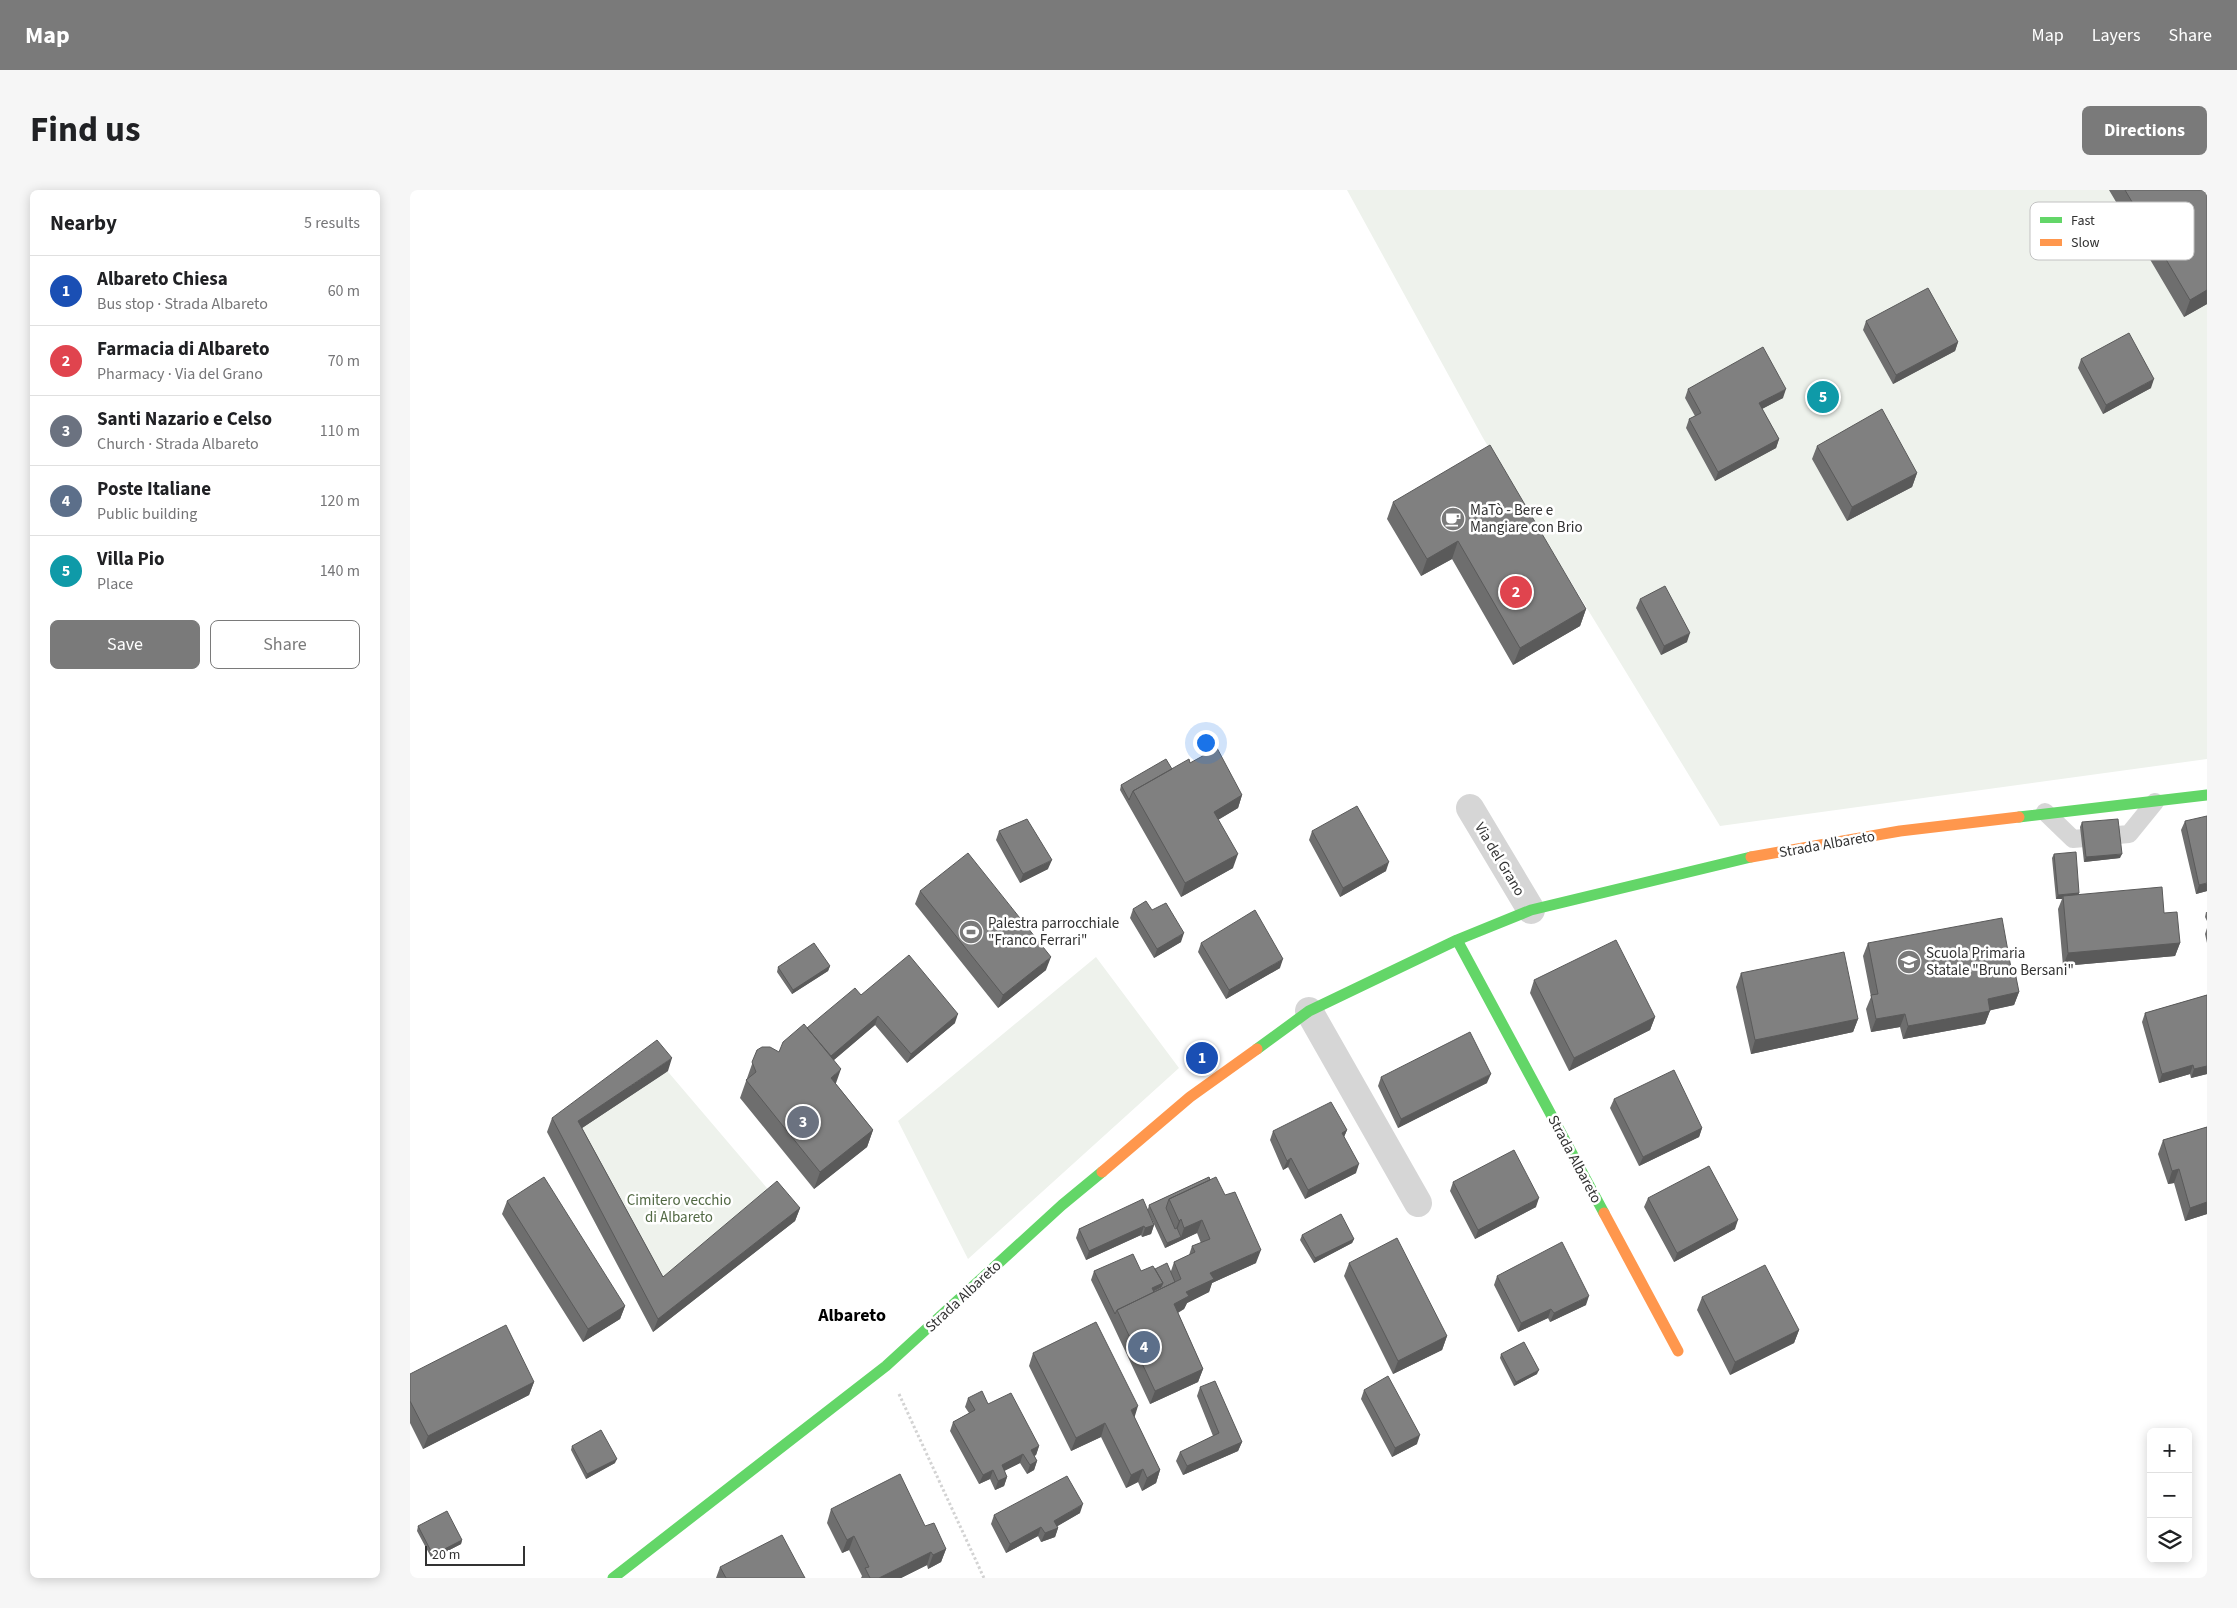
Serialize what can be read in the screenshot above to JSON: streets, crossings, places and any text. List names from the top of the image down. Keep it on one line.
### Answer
{"streets":{"street":["Strada Albareto","Via del Grano"]},"crossings":[["Strada Albareto","Via del Grano"]],"districts":["Albareto"],"parks":["Cimitero vecchio di Albareto"],"places":{"cafe":["MaTò - Bere e Mangiare con Brio"],"sports":["Palestra parrocchiale \"Franco Ferrari\""],"school or university":["Scuola Primaria Statale \"Bruno Bersani\""]},"legend":["Fast","Slow"],"scale_bar":"20 m","page":{"header":"Map","nav":["Map","Layers","Share"],"title":"Find us","buttons":["Directions",["Save","Share"]],"heading":["Nearby","5 results"],"list":[{"mark":"1","name":"Albareto Chiesa","note":"Bus stop · Strada Albareto","value":"60 m"},{"mark":"2","name":"Farmacia di Albareto","note":"Pharmacy · Via del Grano","value":"70 m"},{"mark":"3","name":"Santi Nazario e Celso","note":"Church · Strada Albareto","value":"110 m"},{"mark":"4","name":"Poste Italiane","note":"Public building","value":"120 m"},{"mark":"5","name":"Villa Pio","note":"Place","value":"140 m"}],"pins":["5","2","1","3","4"],"map_buttons":["+","−"],"scale":"20 m"}}
